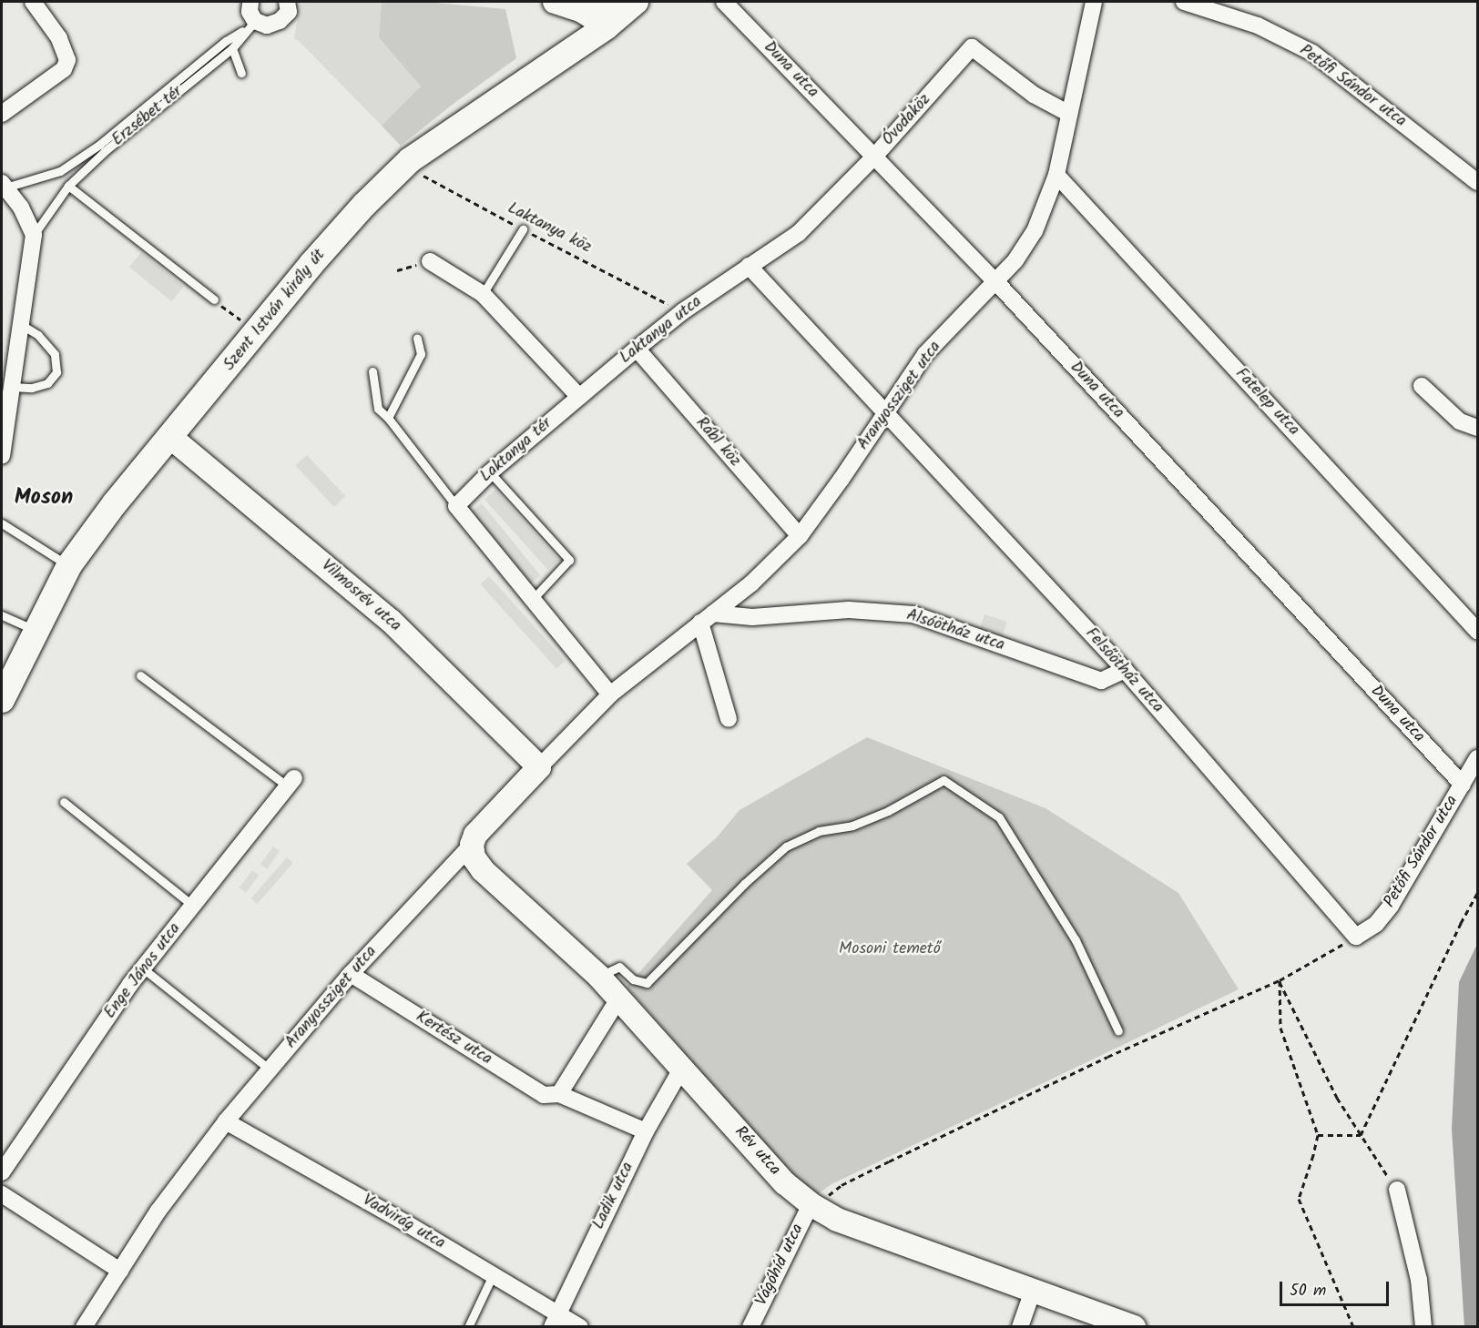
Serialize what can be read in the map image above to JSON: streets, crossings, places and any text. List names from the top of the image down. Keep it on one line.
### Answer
{"streets":{"main road":["Szent István király út","Aranyossziget utca","Vilmosrév utca","Rév utca"],"street":["Duna utca","Petőfi Sándor utca","Erzsébet tér","Óvodaköz","Laktanya utca","Fatelep utca","Rábl köz","Laktanya tér","Alsóötház utca","Felsőötház utca","Enge János utca","Kertész utca","Ladik utca","Vadvirág utca","Vágóhíd utca"],"path":["Laktanya köz"]},"crossings":[["Duna utca","Petőfi Sándor utca"],["Duna utca","Óvodaköz"],["Duna utca","Aranyossziget utca"],["Petőfi Sándor utca","Felsőötház utca"],["Óvodaköz","Laktanya utca"],["Óvodaköz","Aranyossziget utca"],["Laktanya köz","Szent István király út"],["Laktanya köz","Laktanya utca"],["Szent István király út","Vilmosrév utca"],["Laktanya utca","Rábl köz"],["Laktanya utca","Laktanya tér"],["Aranyossziget utca","Fatelep utca"],["Aranyossziget utca","Rábl köz"],["Aranyossziget utca","Vilmosrév utca"],["Aranyossziget utca","Alsóötház utca"],["Aranyossziget utca","Felsőötház utca"],["Aranyossziget utca","Kertész utca"],["Aranyossziget utca","Rév utca"],["Aranyossziget utca","Vadvirág utca"],["Alsóötház utca","Felsőötház utca"],["Kertész utca","Ladik utca"],["Rév utca","Ladik utca"],["Rév utca","Vágóhíd utca"],["Ladik utca","Vadvirág utca"]],"districts":["Moson"],"parks":["Mosoni temető"],"scale_bar":"50 m"}
